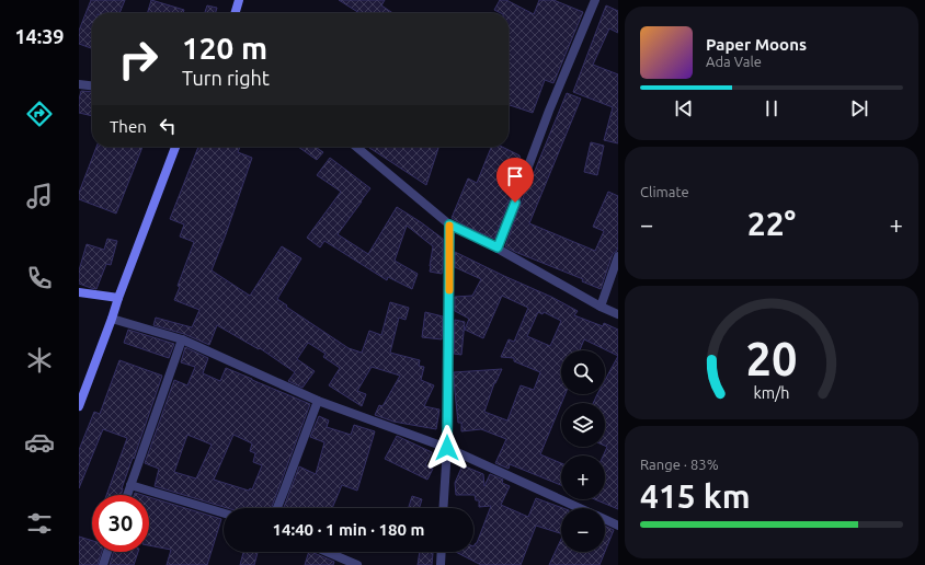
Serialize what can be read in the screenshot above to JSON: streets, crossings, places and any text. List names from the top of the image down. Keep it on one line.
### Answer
{"page":{"tabs":"14:39","turn":["120 m","Turn right"],"song":["Paper Moons","Ada Vale"],"then":"Then","tile":["Climate",["Range · 83%","415 km"]],"heat":["−","22°","+"],"map_buttons":["+","−"],"limit":"30","trip":"14:40 · 1 min · 180 m","gauge":["20","km/h"]}}
